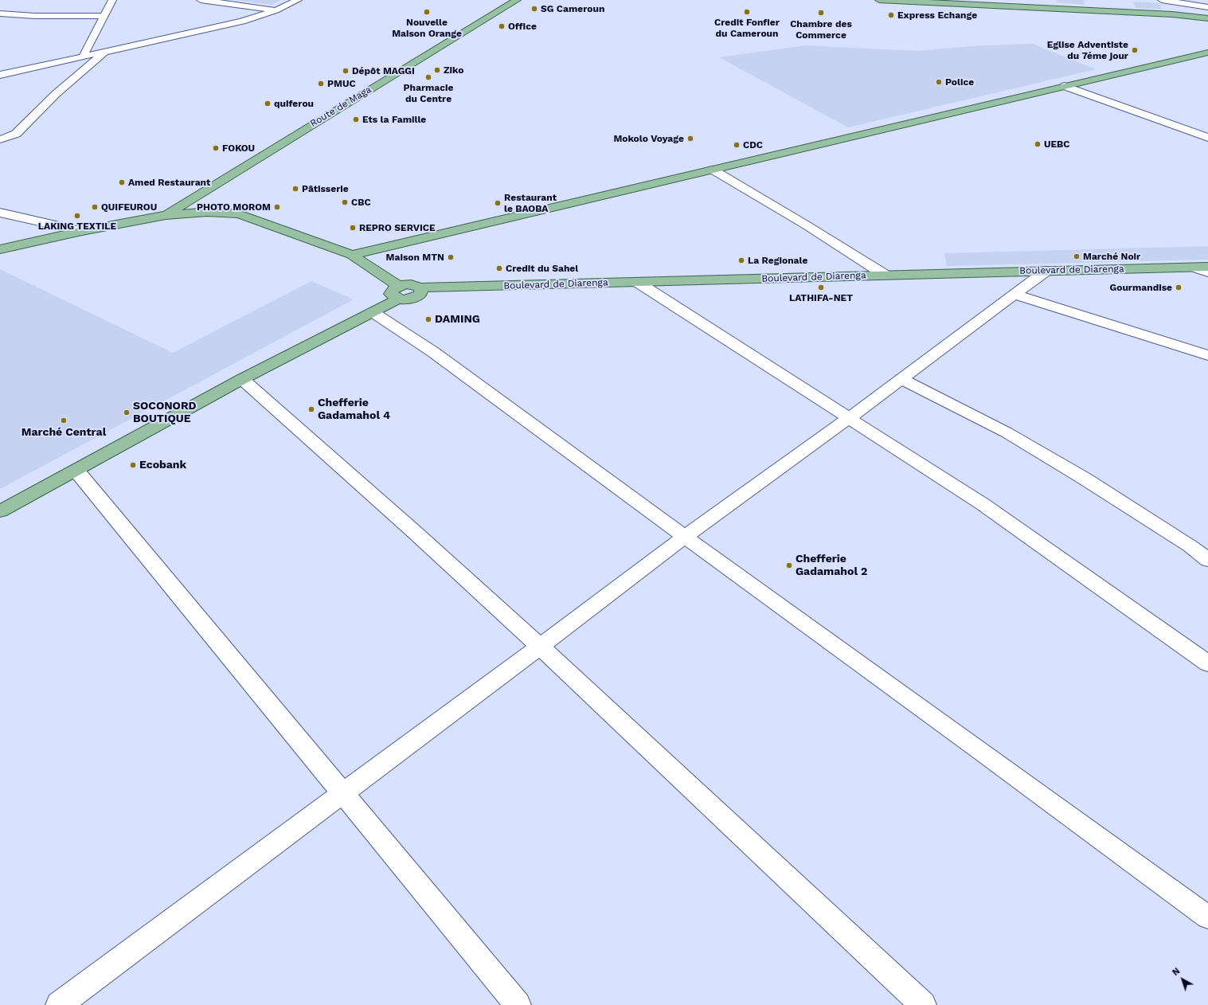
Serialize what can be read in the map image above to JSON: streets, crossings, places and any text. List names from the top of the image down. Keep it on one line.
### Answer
{"streets":{"main road":["Route de Maga","Boulevard de Diarenga"]},"places":["SG Cameroun","Nouvelle Maison Orange","Credit Fonfier du Cameroun","Chambre des Commerce","Express Echange","Office","Eglise Adventiste du 7éme jour","Ziko","Dépôt MAGGI","Pharmacie du Centre","Police","PMUC","quiferou","Ets la Famille","Mokolo Voyage","UEBC","CDC","FOKOU","Amed Restaurant","Pâtisserie","CBC","Restaurant le BAOBA","QUIFEUROU","PHOTO MOROM","LAKING TEXTILE","REPRO SERVICE","Marché Noir","Maison MTN","La Regionale","Credit du Sahel","LATHIFA-NET","Gourmandise","DAMING","Chefferie Gadamahol 4","SOCONORD BOUTIQUE","Marché Central","Ecobank","Chefferie Gadamahol 2"],"north":"top left"}
